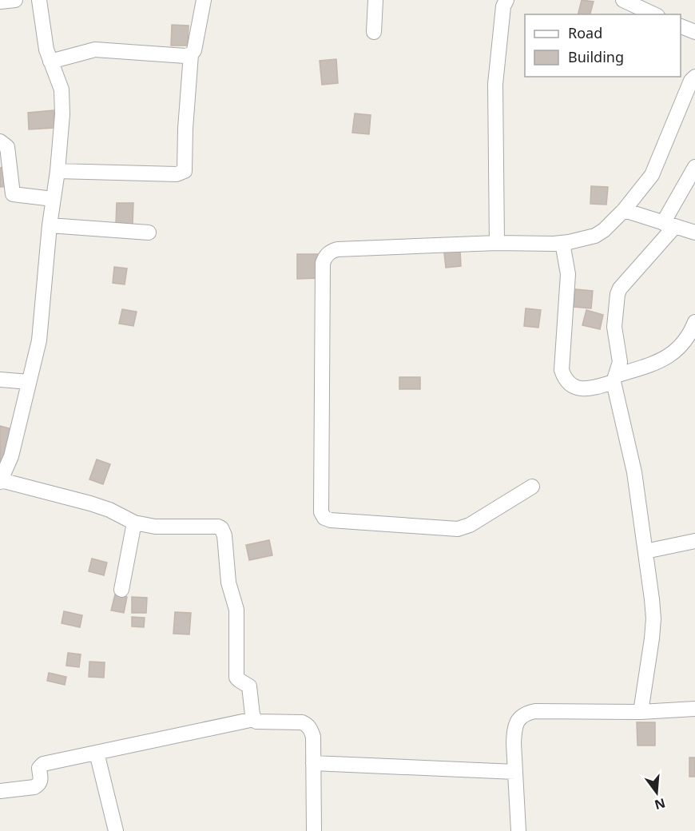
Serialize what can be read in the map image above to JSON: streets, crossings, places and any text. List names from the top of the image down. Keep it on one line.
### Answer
{"legend":["Road","Building"],"north":"bottom"}
